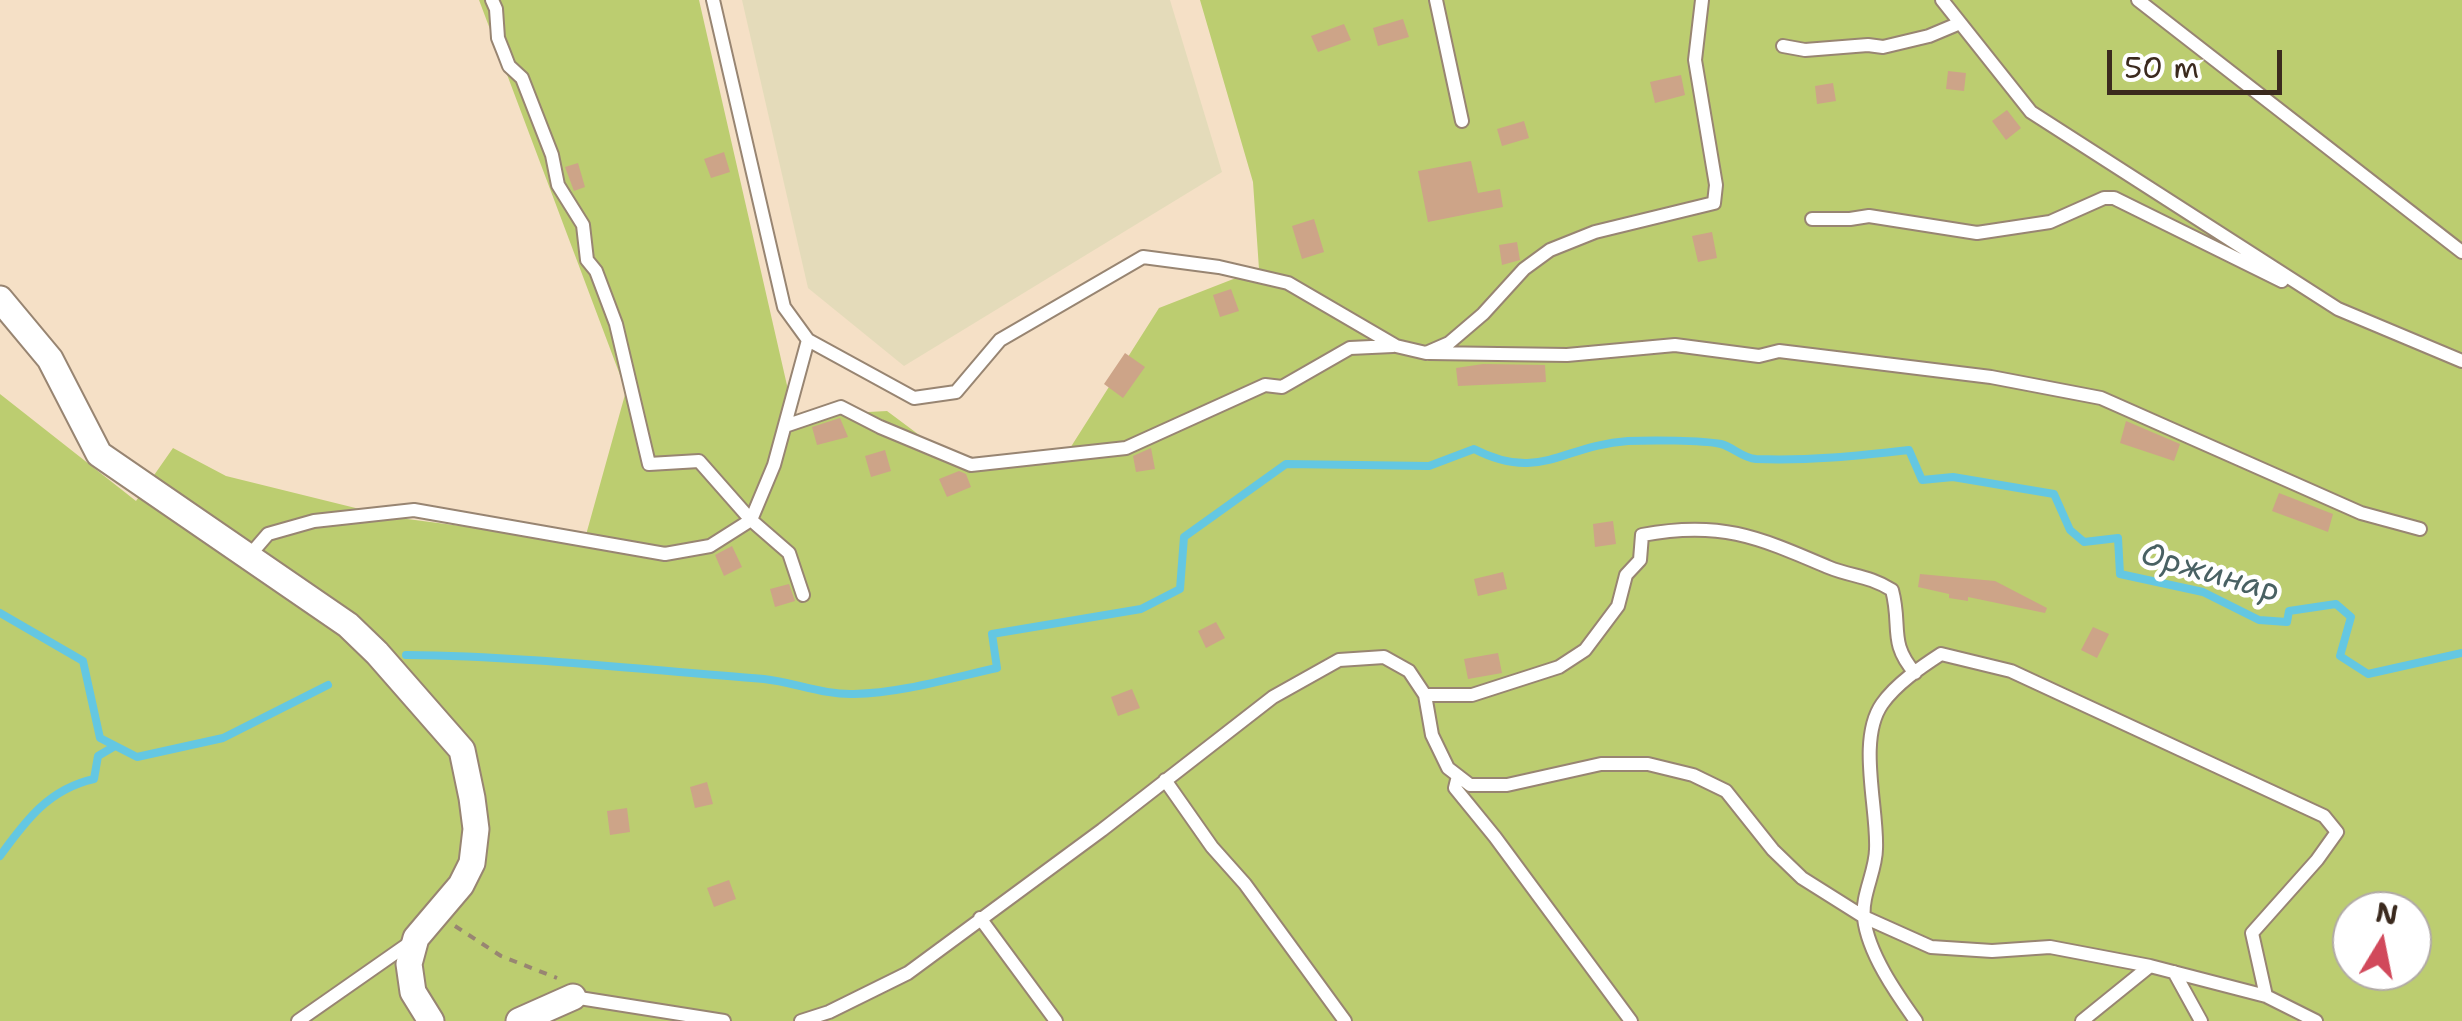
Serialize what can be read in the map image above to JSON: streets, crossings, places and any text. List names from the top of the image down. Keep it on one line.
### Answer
{"water":["Оржинар"],"scale_bar":"50 m","north":"top"}
